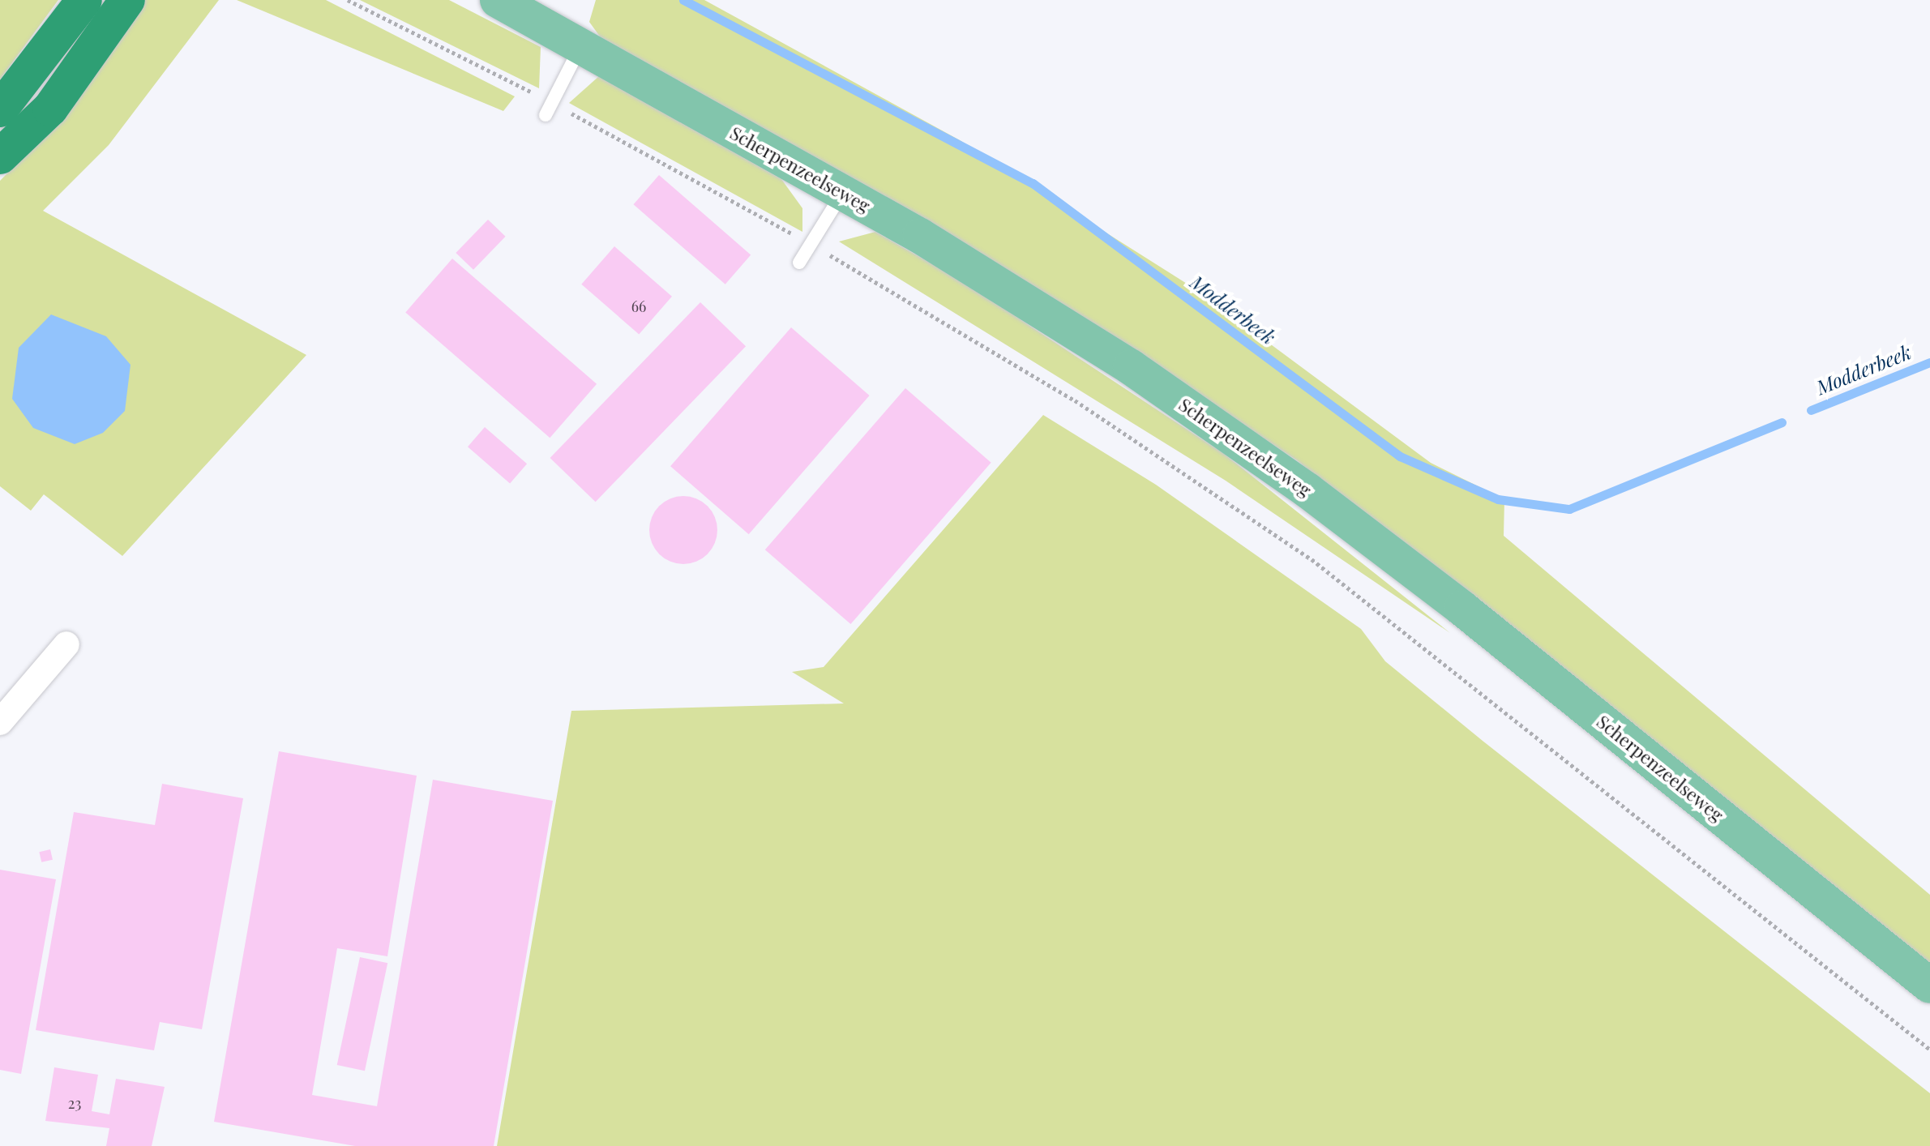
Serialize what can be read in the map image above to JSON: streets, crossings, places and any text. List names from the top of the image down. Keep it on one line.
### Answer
{"streets":{"main road":["Scherpenzeelseweg"]},"water":["Modderbeek"],"house_numbers":["66","23"]}
